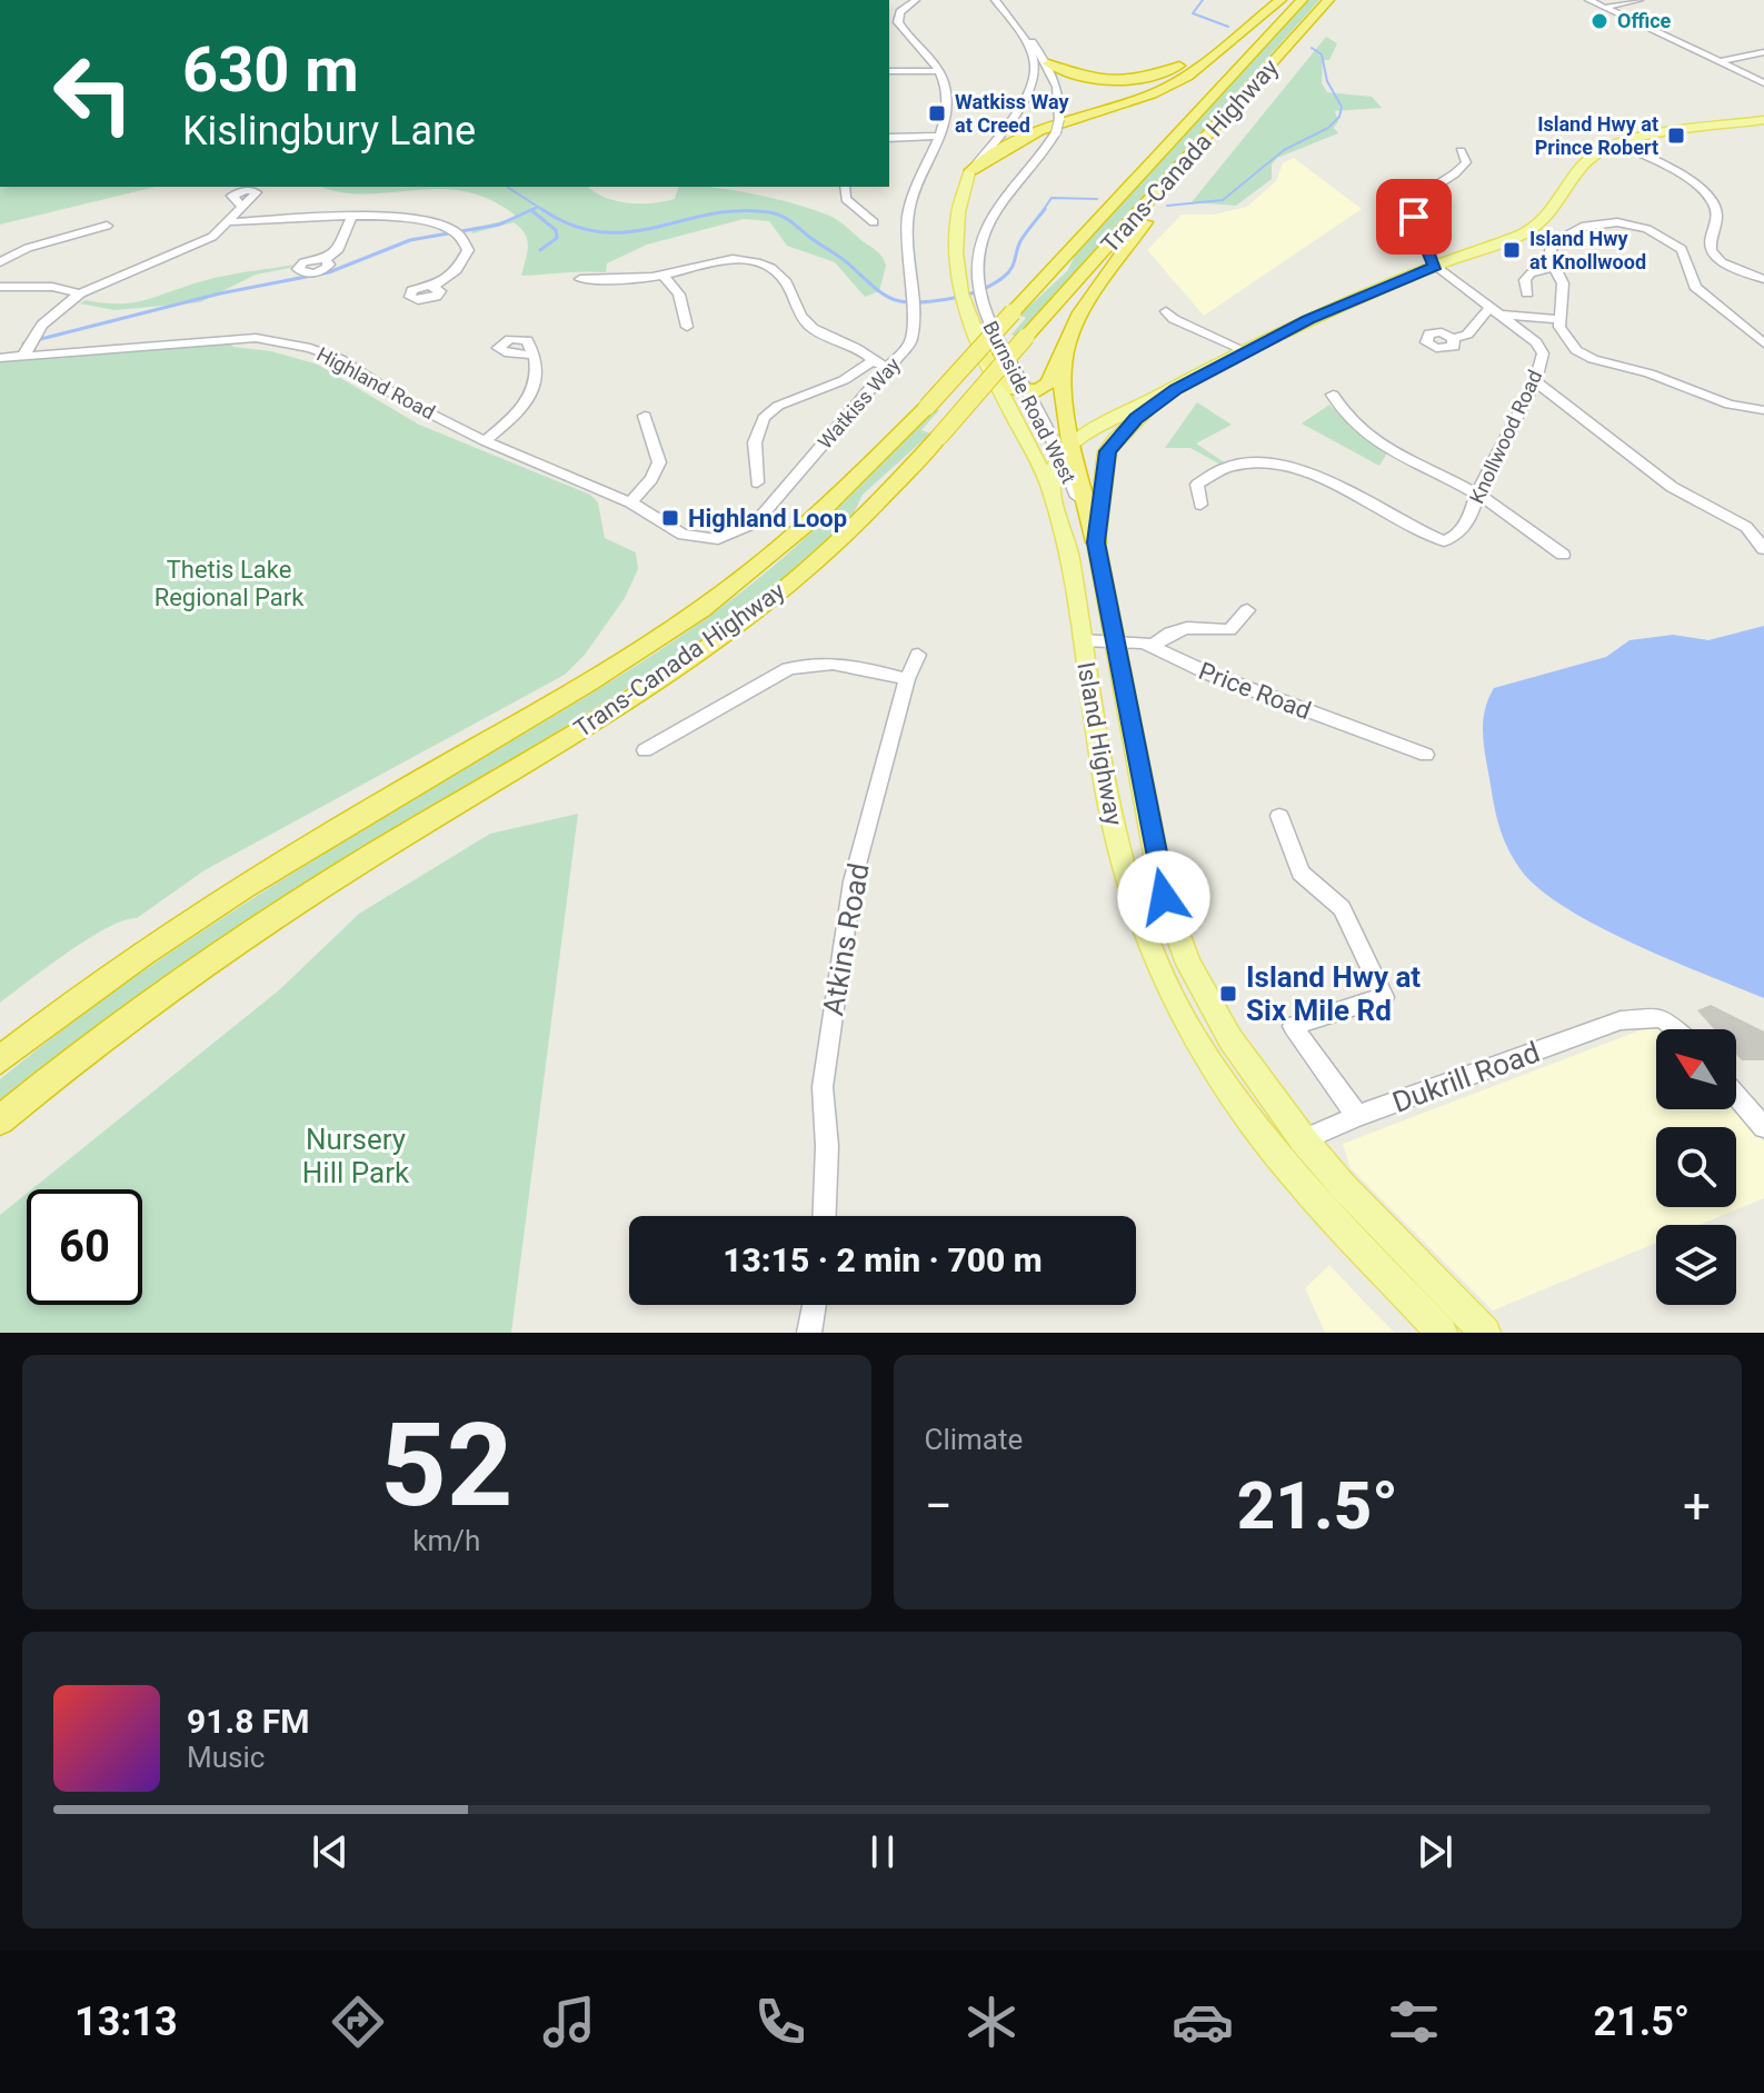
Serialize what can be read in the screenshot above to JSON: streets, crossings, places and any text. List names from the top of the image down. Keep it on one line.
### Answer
{"streets":{"highway":["Trans-Canada Highway"],"main road":["Burnside Road West","Island Highway"],"street":["Highland Road","Watkiss Way","Knollwood Road","Price Road","Atkins Road","Dukrill Road"]},"crossings":[["Highland Road","Watkiss Way"],["Burnside Road West","Island Highway"],["Knollwood Road","Island Highway"],["Price Road","Island Highway"],["Island Highway","Dukrill Road"]],"parks":["Thetis Lake Regional Park","Nursery Hill Park"],"places":{"other":["Office"],"transit":["Watkiss Way at Creed","Island Hwy at Prince Robert","Island Hwy at Knollwood","Highland Loop","Island Hwy at Six Mile Rd"]},"north":"top left","page":{"turn":["630 m","Kislingbury Lane"],"limit":"60","trip":"13:15 · 2 min · 700 m","tile":[["52","km/h"],"Climate"],"heat":["−","21.5°","+"],"song":["91.8 FM","Music"],"tabs":["13:13","21.5°"]}}
